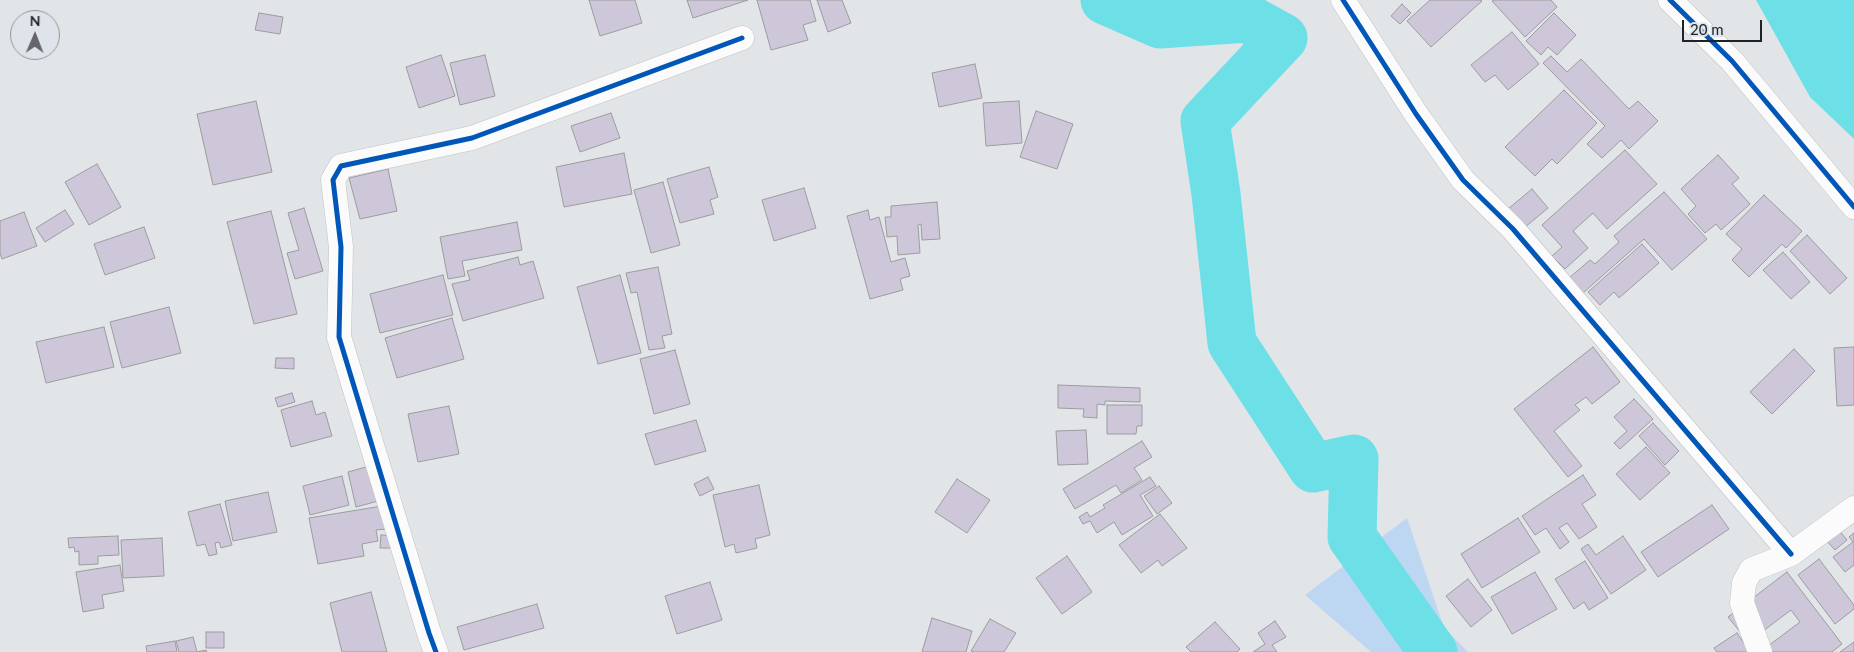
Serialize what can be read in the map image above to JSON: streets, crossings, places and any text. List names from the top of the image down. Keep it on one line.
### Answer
{"scale_bar":"20 m","north":"top"}
